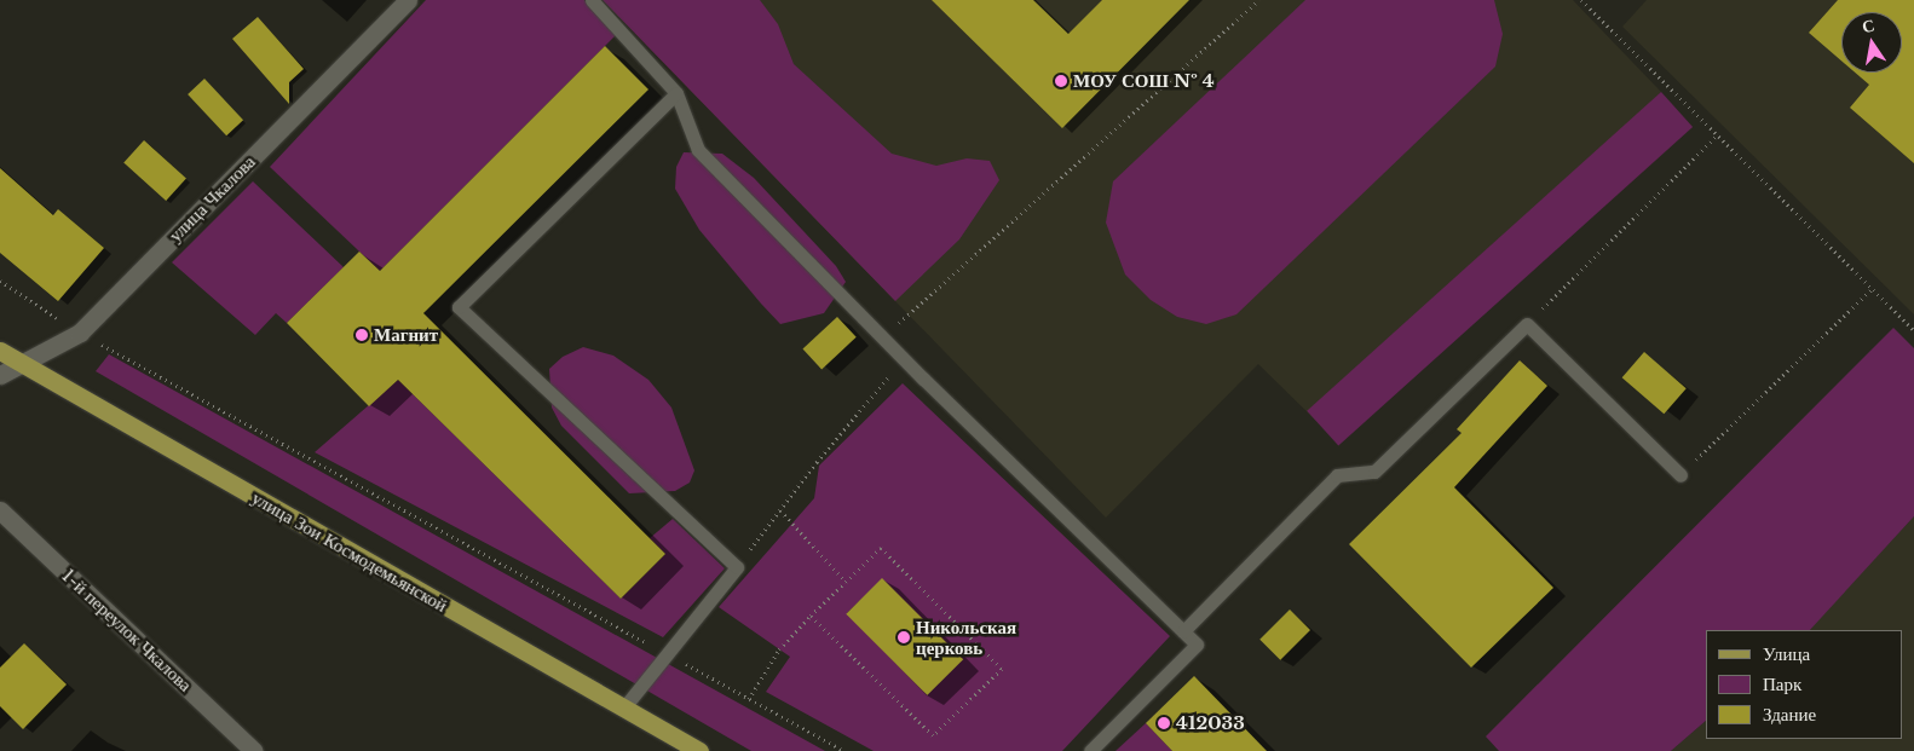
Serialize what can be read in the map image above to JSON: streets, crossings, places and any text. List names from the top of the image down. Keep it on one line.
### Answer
{"streets":{"main road":["улица Зои Космодемьянской"],"street":["улица Чкалова","1-й переулок Чкалова"]},"crossings":[["улица Чкалова","улица Зои Космодемьянской"]],"places":["МОУ СОШ № 4","Магнит","Никольская церковь","412033"],"legend":["Улица","Парк","Здание"],"north":"top"}
